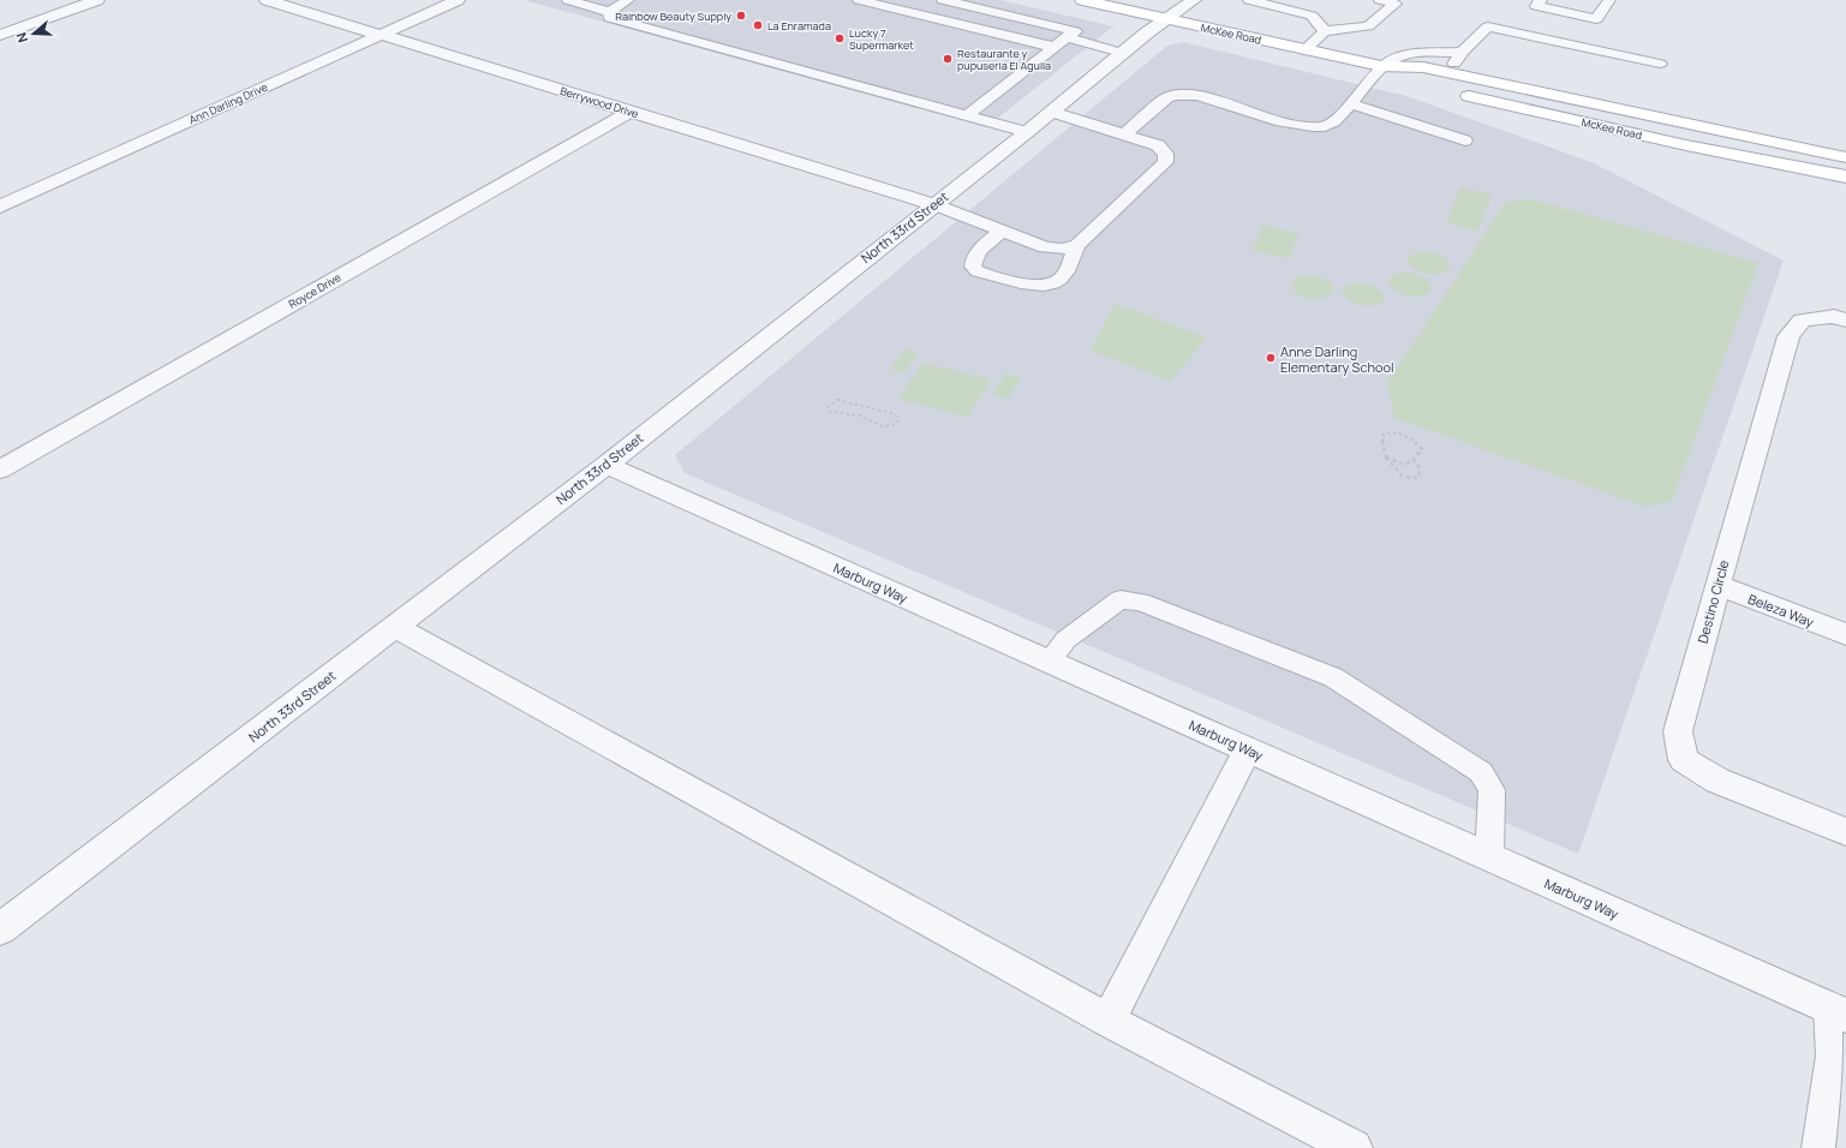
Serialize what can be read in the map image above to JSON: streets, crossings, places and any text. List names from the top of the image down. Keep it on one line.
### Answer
{"streets":{"main road":["McKee Road"],"street":["Berrywood Drive","Ann Darling Drive","North 33rd Street","Royce Drive","Marburg Way","Destino Circle","Beleza Way"]},"crossings":[["McKee Road","North 33rd Street"],["Berrywood Drive","Ann Darling Drive"],["Berrywood Drive","North 33rd Street"],["Berrywood Drive","Royce Drive"],["North 33rd Street","Marburg Way"],["Destino Circle","Beleza Way"]],"places":["Rainbow Beauty Supply","La Enramada","Lucky 7 Supermarket","Restaurante y pupuseria El Aguila","Anne Darling Elementary School"],"north":"left"}
